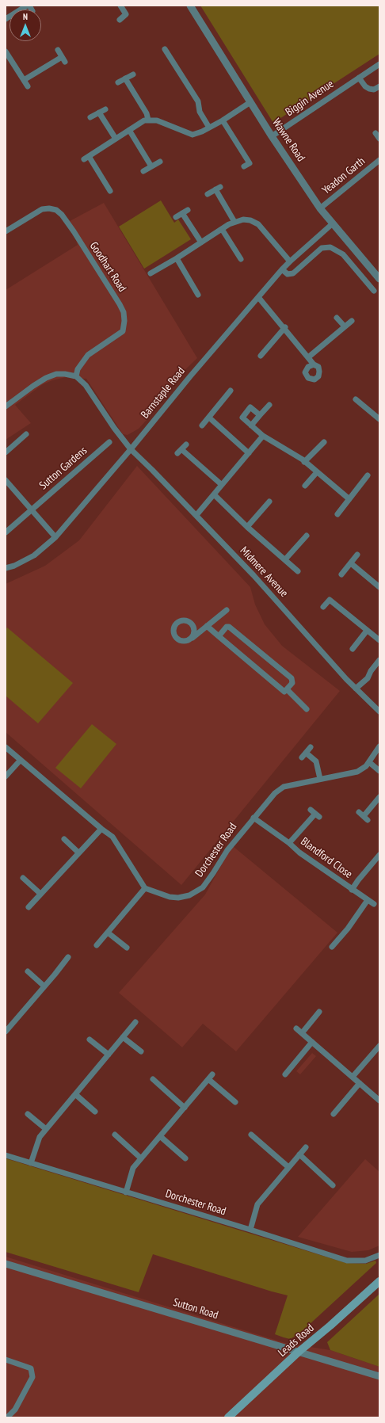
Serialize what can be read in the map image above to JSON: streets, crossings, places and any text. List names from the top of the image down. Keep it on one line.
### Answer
{"streets":{"main road":["Leads Road"],"street":["Biggin Avenue","Wawne Road","Yeadon Garth","Goodhart Road","Barnstaple Road","Sutton Gardens","Midmere Avenue","Dorchester Road","Blandford Close","Sutton Road"]},"crossings":[["Biggin Avenue","Wawne Road"],["Wawne Road","Yeadon Garth"],["Wawne Road","Barnstaple Road"],["Barnstaple Road","Midmere Avenue"],["Dorchester Road","Blandford Close"],["Sutton Road","Leads Road"]],"north":"top"}
